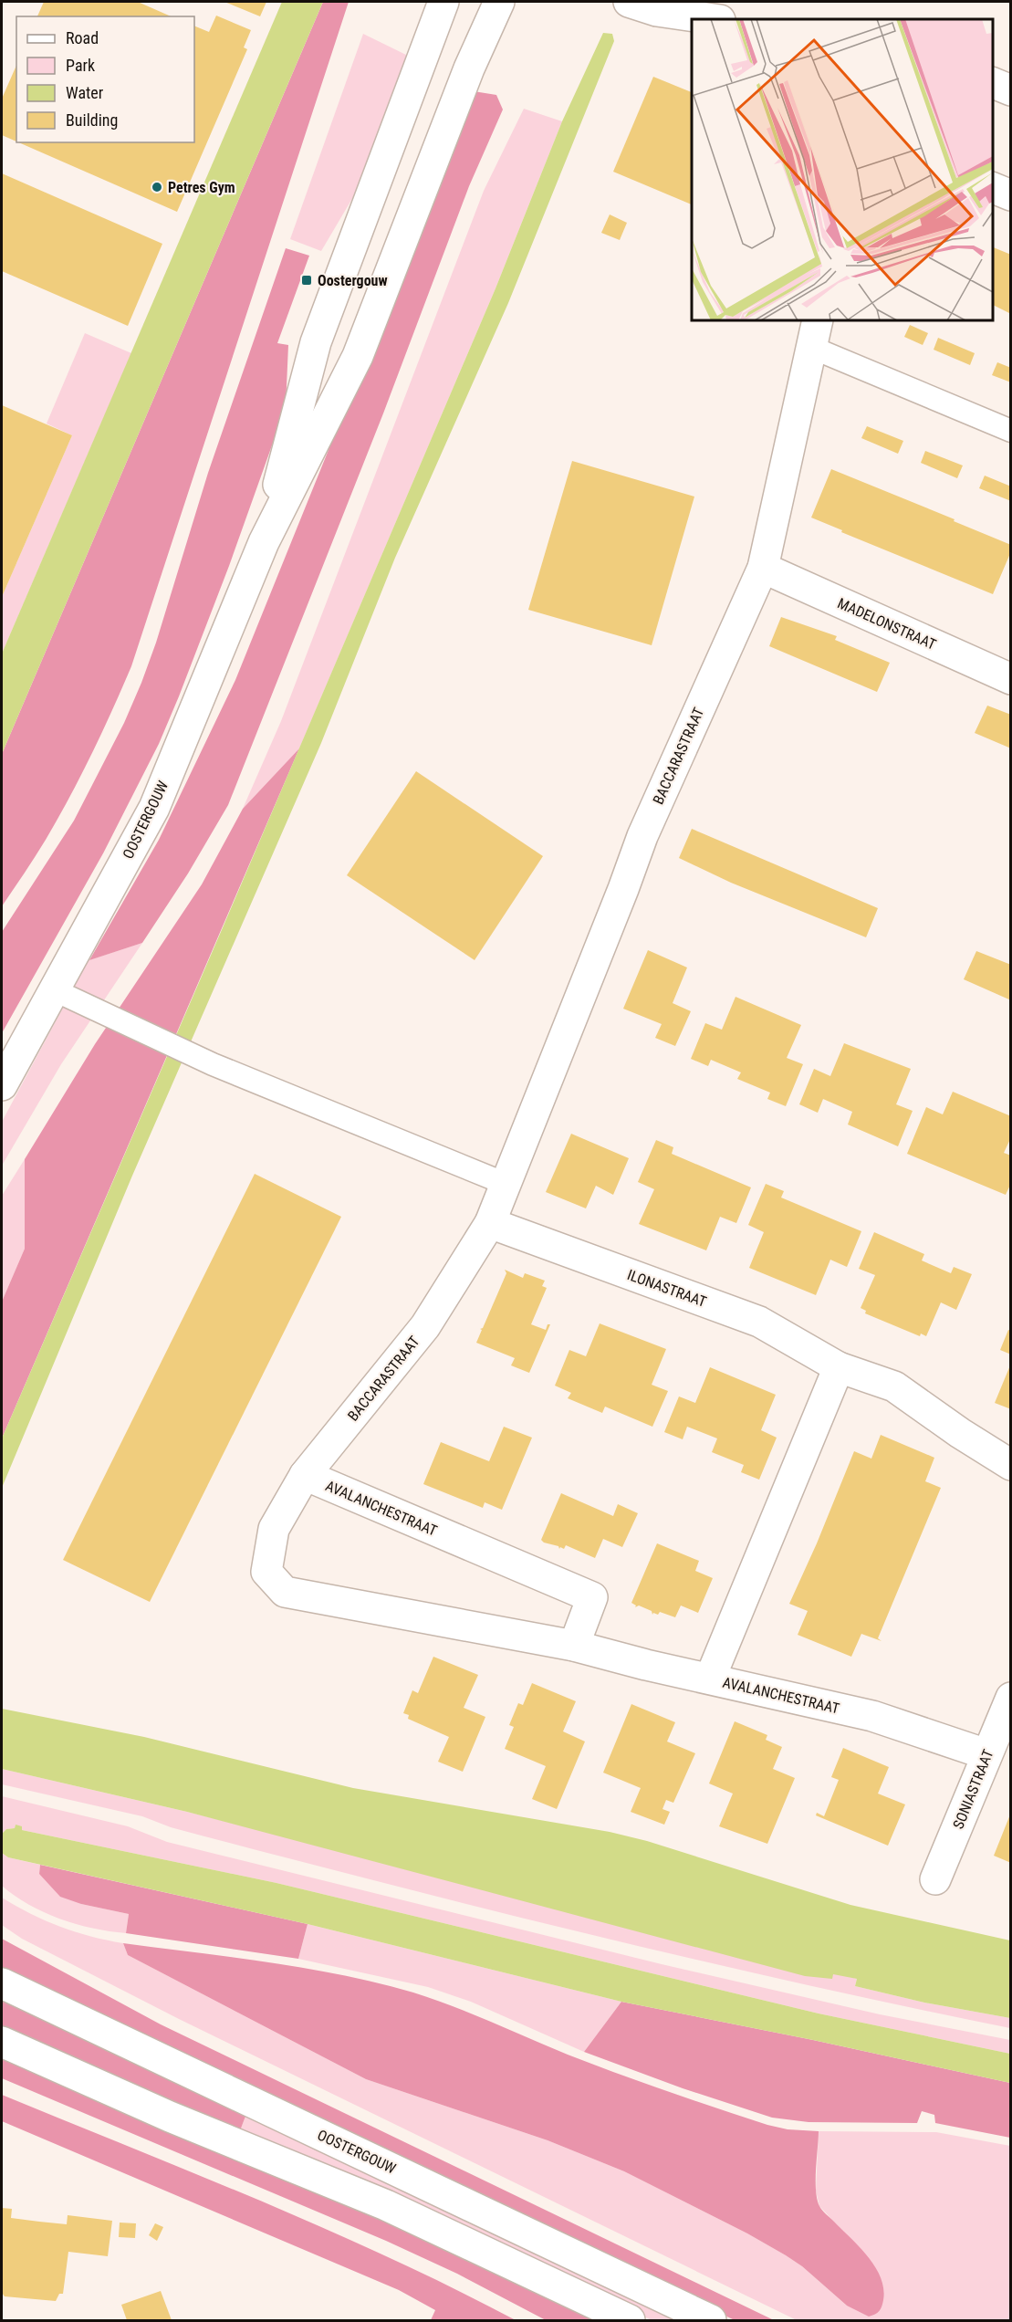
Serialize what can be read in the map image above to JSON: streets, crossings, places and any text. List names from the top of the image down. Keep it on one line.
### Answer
{"streets":{"street":["MADELONSTRAAT","BACCARASTRAAT","OOSTERGOUW","ILONASTRAAT","AVALANCHESTRAAT","SONIASTRAAT"]},"crossings":[["MADELONSTRAAT","BACCARASTRAAT"],["BACCARASTRAAT","ILONASTRAAT"],["BACCARASTRAAT","AVALANCHESTRAAT"],["AVALANCHESTRAAT","SONIASTRAAT"]],"places":{"other":["Petres Gym"],"transit":["Oostergouw"]},"legend":["Road","Park","Water","Building"]}
